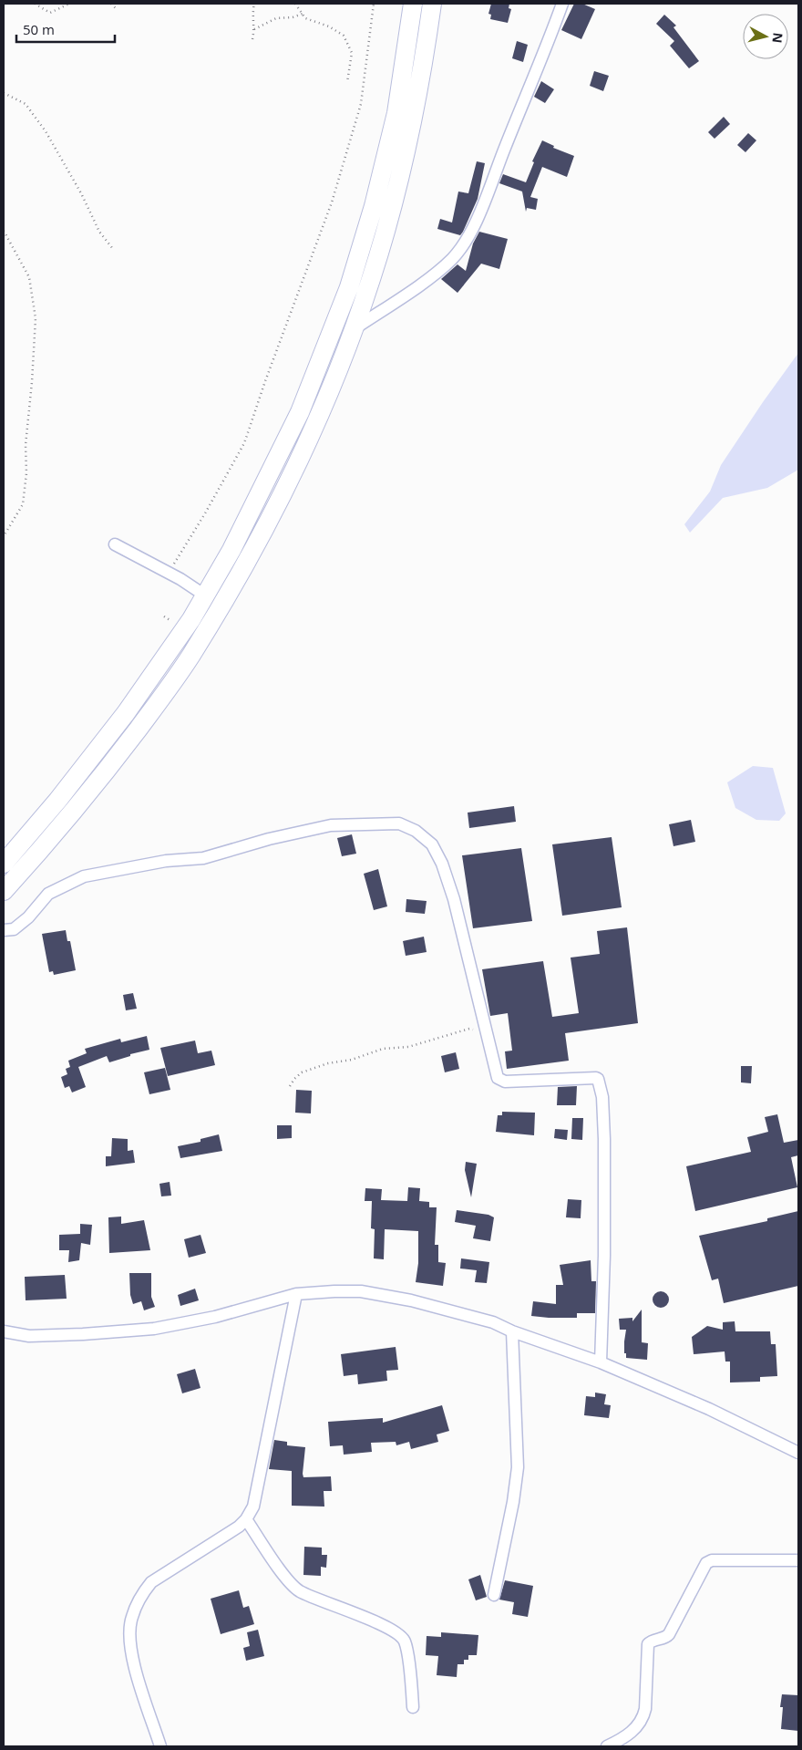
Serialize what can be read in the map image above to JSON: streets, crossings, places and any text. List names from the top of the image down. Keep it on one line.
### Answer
{"scale_bar":"50 m","north":"right"}
